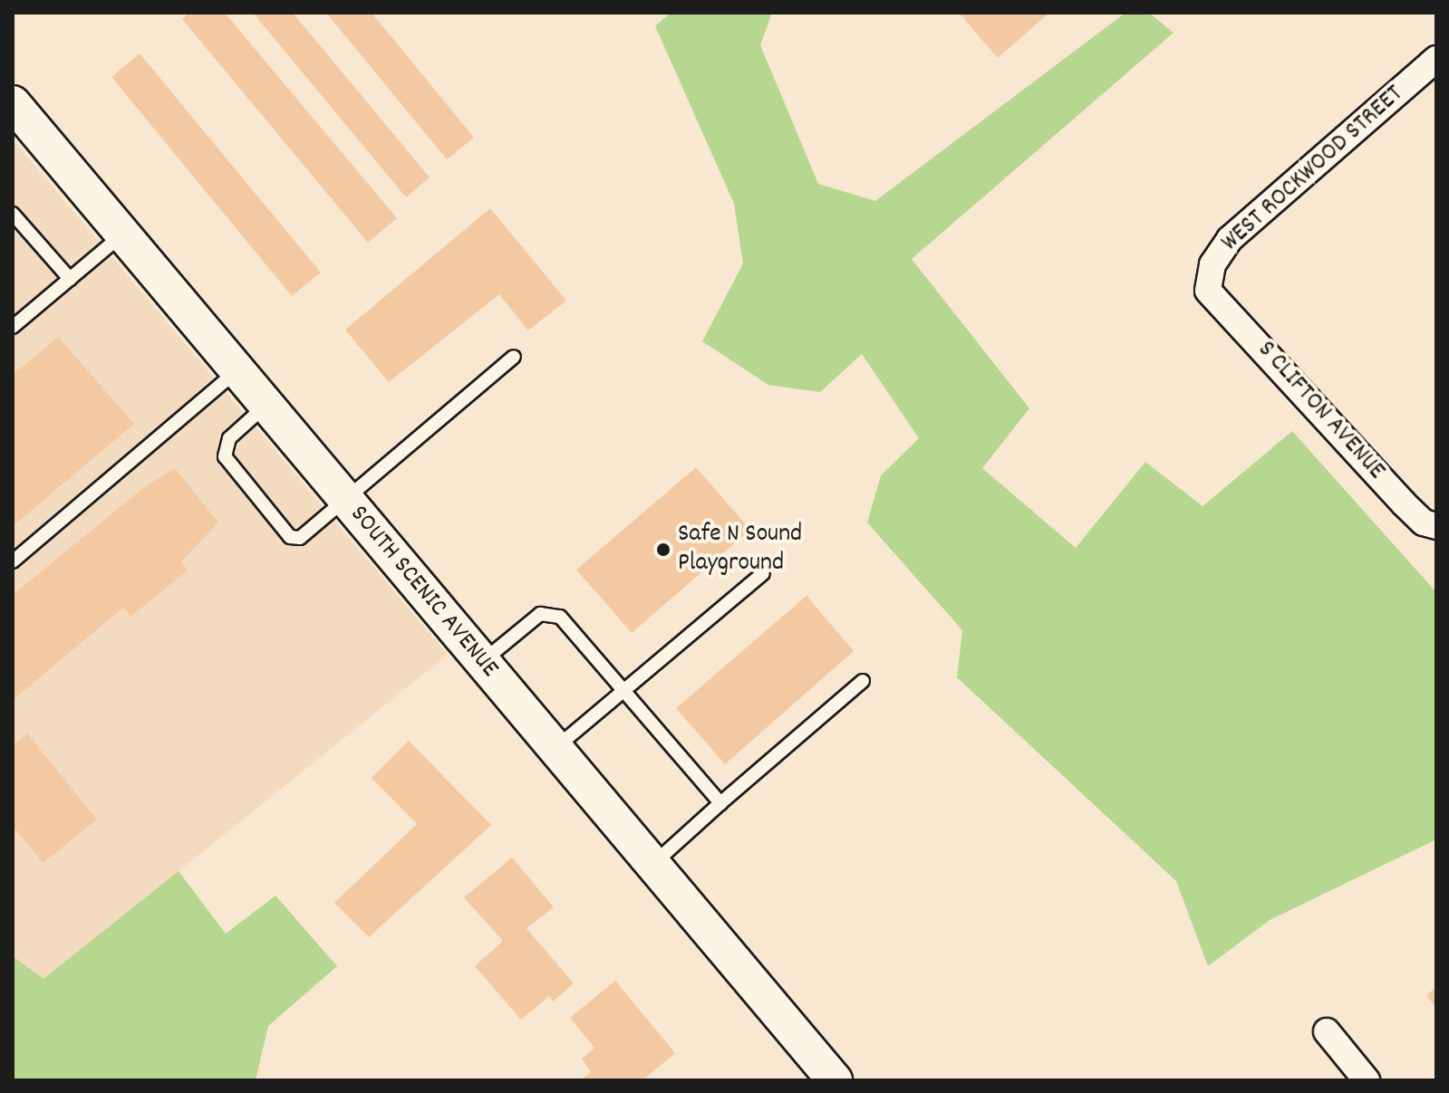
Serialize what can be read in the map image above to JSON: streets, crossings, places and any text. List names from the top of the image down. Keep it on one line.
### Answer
{"streets":{"main road":["SOUTH SCENIC AVENUE"],"street":["WEST ROCKWOOD STREET","S CLIFTON AVENUE"]},"crossings":[["WEST ROCKWOOD STREET","S CLIFTON AVENUE"]],"places":["Safe N Sound Playground"]}
